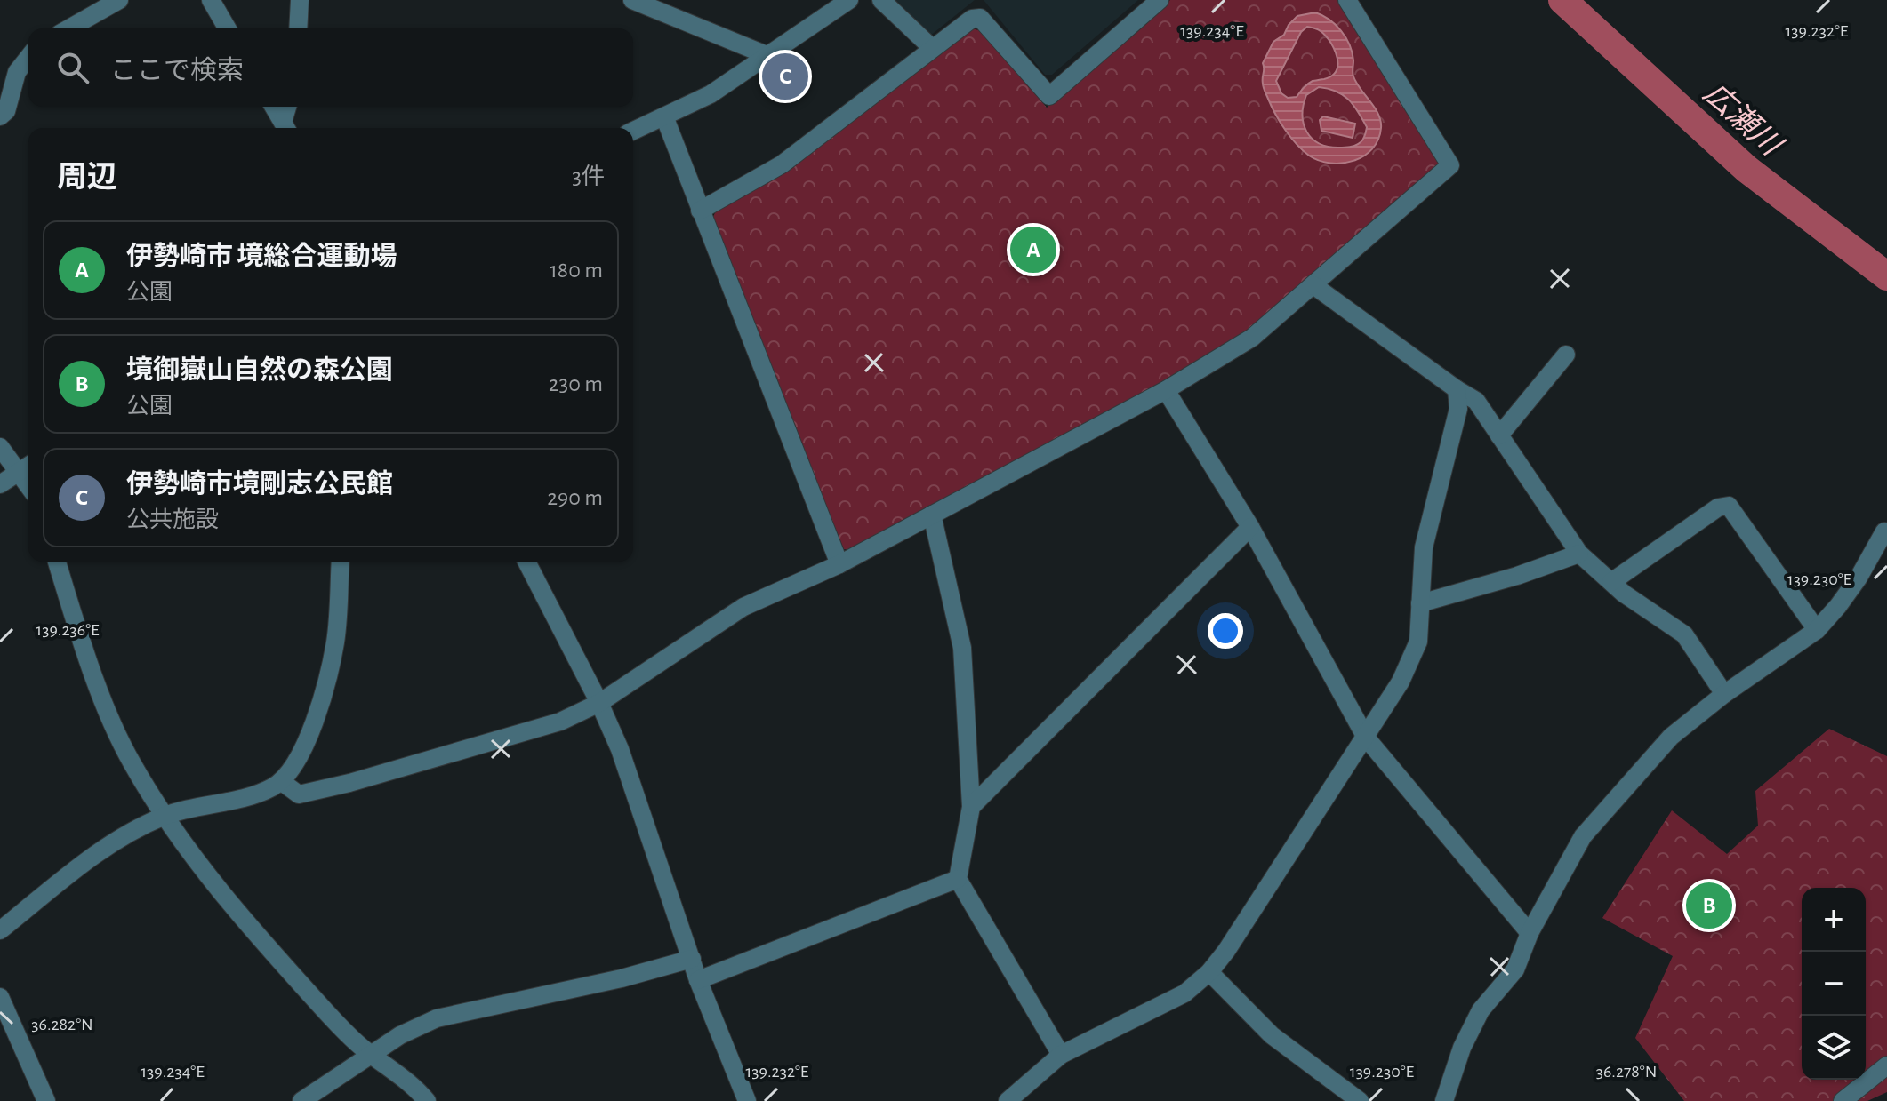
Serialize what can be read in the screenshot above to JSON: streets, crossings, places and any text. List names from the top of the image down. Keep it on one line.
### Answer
{"water":["広瀬川"],"page":{"search":"ここで検索","pins":["C","A","B"],"heading":["周辺","3件"],"list":[{"mark":"A","name":"伊勢崎市 境総合運動場","note":"公園","value":"180 m"},{"mark":"B","name":"境御嶽山自然の森公園","note":"公園","value":"230 m"},{"mark":"C","name":"伊勢崎市境剛志公民館","note":"公共施設","value":"290 m"}],"map_buttons":["+","−"]},"coordinates":["139.234°E","139.232°E","139.230°E","139.236°E","36.282°N","36.278°N"]}
